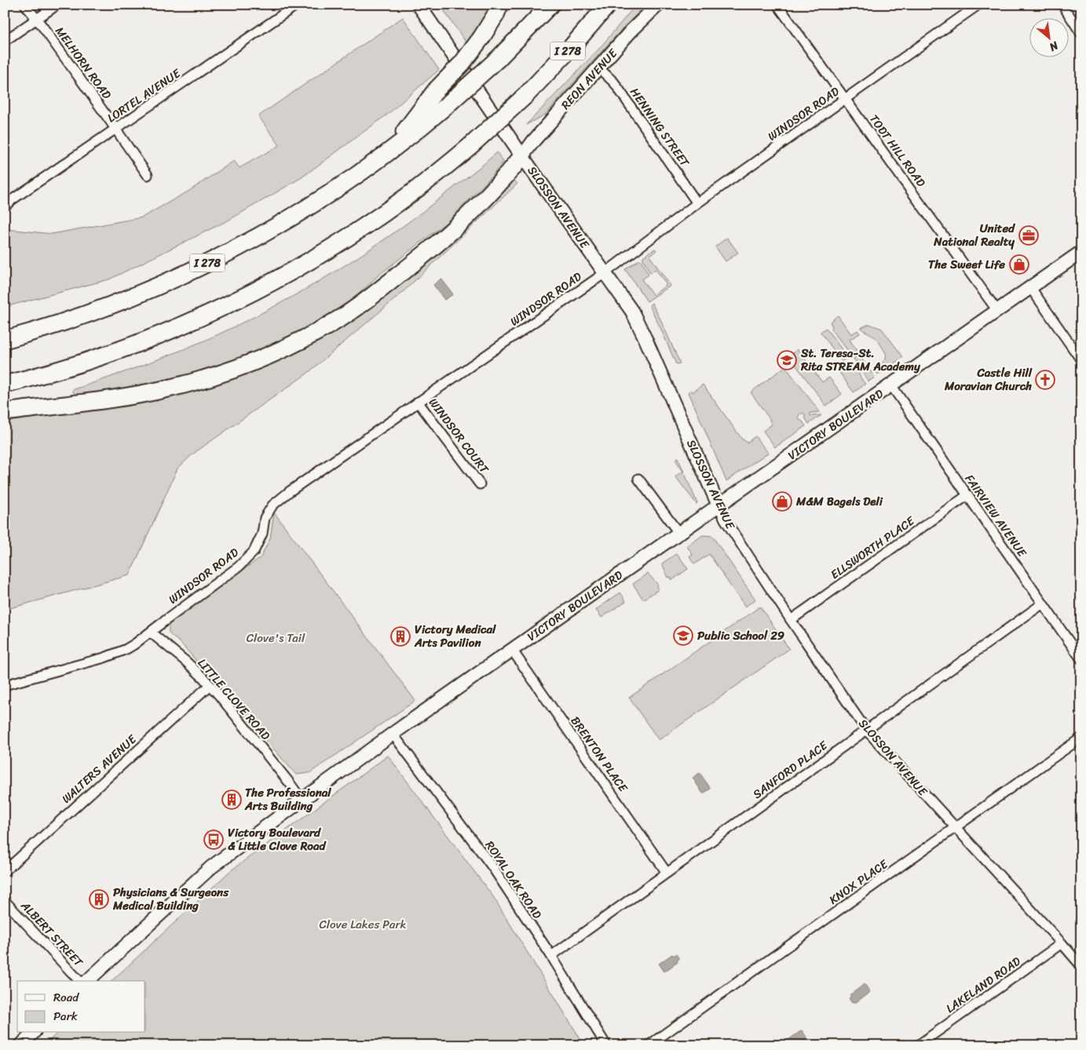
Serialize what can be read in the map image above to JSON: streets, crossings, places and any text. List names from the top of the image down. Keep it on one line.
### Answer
{"streets":{"highway":["I 278"],"main road":["REON AVENUE","SLOSSON AVENUE","VICTORY BOULEVARD"],"street":["MELHORN ROAD","LORTEL AVENUE","WINDSOR ROAD","HENNING STREET","TODT HILL ROAD","WINDSOR COURT","FAIRVIEW AVENUE","ELLSWORTH PLACE","LITTLE CLOVE ROAD","BRENTON PLACE","WALTERS AVENUE","SANFORD PLACE","ROYAL OAK ROAD","KNOX PLACE","ALBERT STREET","LAKELAND ROAD"]},"crossings":[["MELHORN ROAD","LORTEL AVENUE"],["REON AVENUE","HENNING STREET"],["REON AVENUE","SLOSSON AVENUE"],["WINDSOR ROAD","HENNING STREET"],["WINDSOR ROAD","TODT HILL ROAD"],["WINDSOR ROAD","SLOSSON AVENUE"],["WINDSOR ROAD","WINDSOR COURT"],["WINDSOR ROAD","LITTLE CLOVE ROAD"],["TODT HILL ROAD","VICTORY BOULEVARD"],["SLOSSON AVENUE","VICTORY BOULEVARD"],["SLOSSON AVENUE","ELLSWORTH PLACE"],["SLOSSON AVENUE","SANFORD PLACE"],["SLOSSON AVENUE","KNOX PLACE"],["SLOSSON AVENUE","LAKELAND ROAD"],["VICTORY BOULEVARD","FAIRVIEW AVENUE"],["VICTORY BOULEVARD","LITTLE CLOVE ROAD"],["VICTORY BOULEVARD","BRENTON PLACE"],["VICTORY BOULEVARD","ROYAL OAK ROAD"],["FAIRVIEW AVENUE","ELLSWORTH PLACE"],["FAIRVIEW AVENUE","SANFORD PLACE"],["LITTLE CLOVE ROAD","WALTERS AVENUE"],["BRENTON PLACE","SANFORD PLACE"],["SANFORD PLACE","ROYAL OAK ROAD"]],"parks":["Clove's Tail","Clove Lakes Park"],"places":{"office":["United National Realty"],"shop":["The Sweet Life","M&M Bagels Deli"],"school or university":["St. Teresa-St. Rita STREAM Academy","Public School 29"],"church":["Castle Hill Moravian Church"],"building":["Victory Medical Arts Pavilion","The Professional Arts Building","Physicians & Surgeons Medical Building"],"bus stop":["Victory Boulevard & Little Clove Road"]},"legend":["Road","Park"],"north":"bottom right"}
